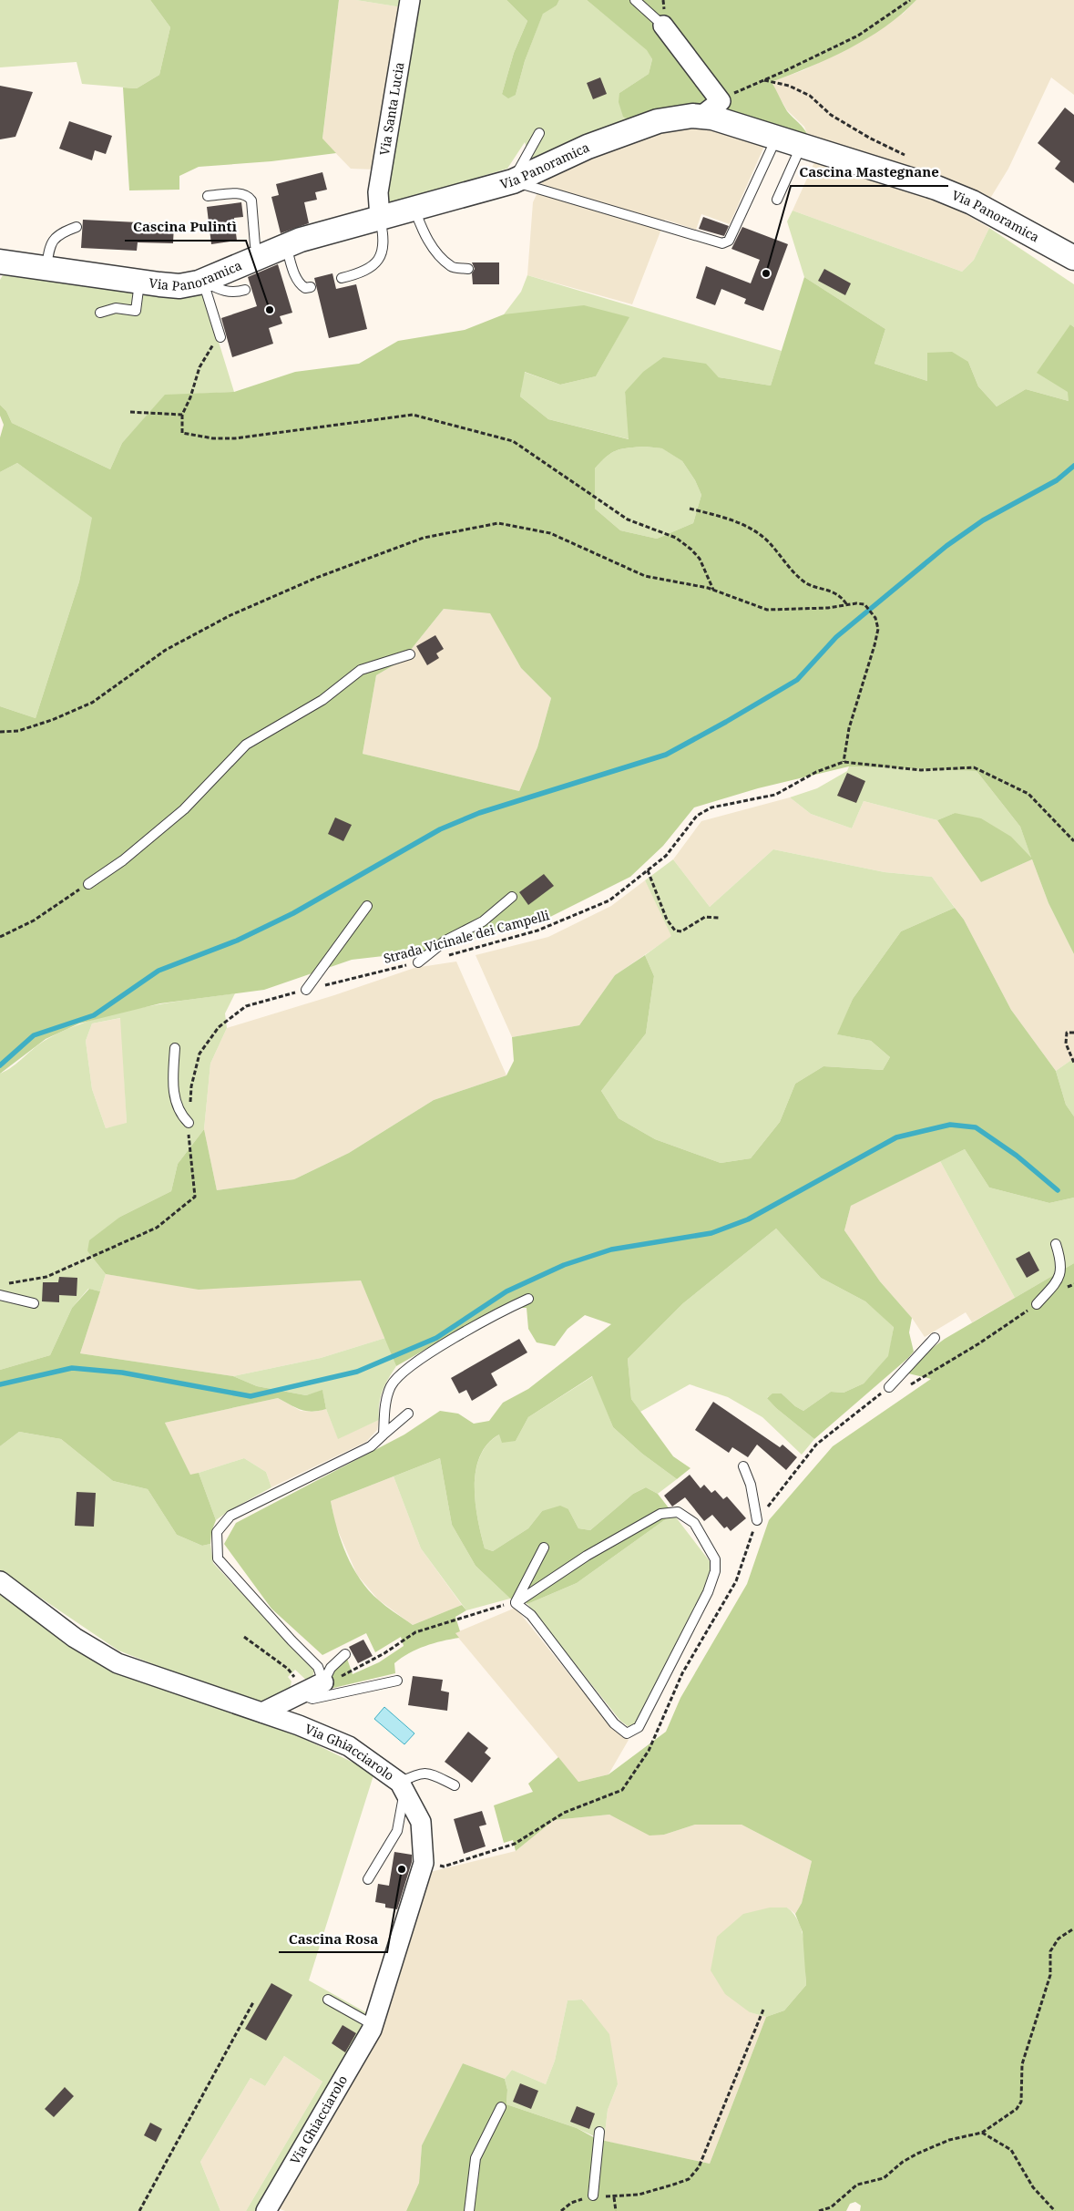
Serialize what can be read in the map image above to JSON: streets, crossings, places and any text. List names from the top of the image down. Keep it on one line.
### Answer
{"streets":{"street":["Via Santa Lucia","Via Panoramica","Via Ghiacciarolo"],"path":["Strada Vicinale dei Campelli"]},"crossings":[["Via Santa Lucia","Via Panoramica"]],"places":["Cascina Mastegnane","Cascina Pulintì","Cascina Rosa"]}
